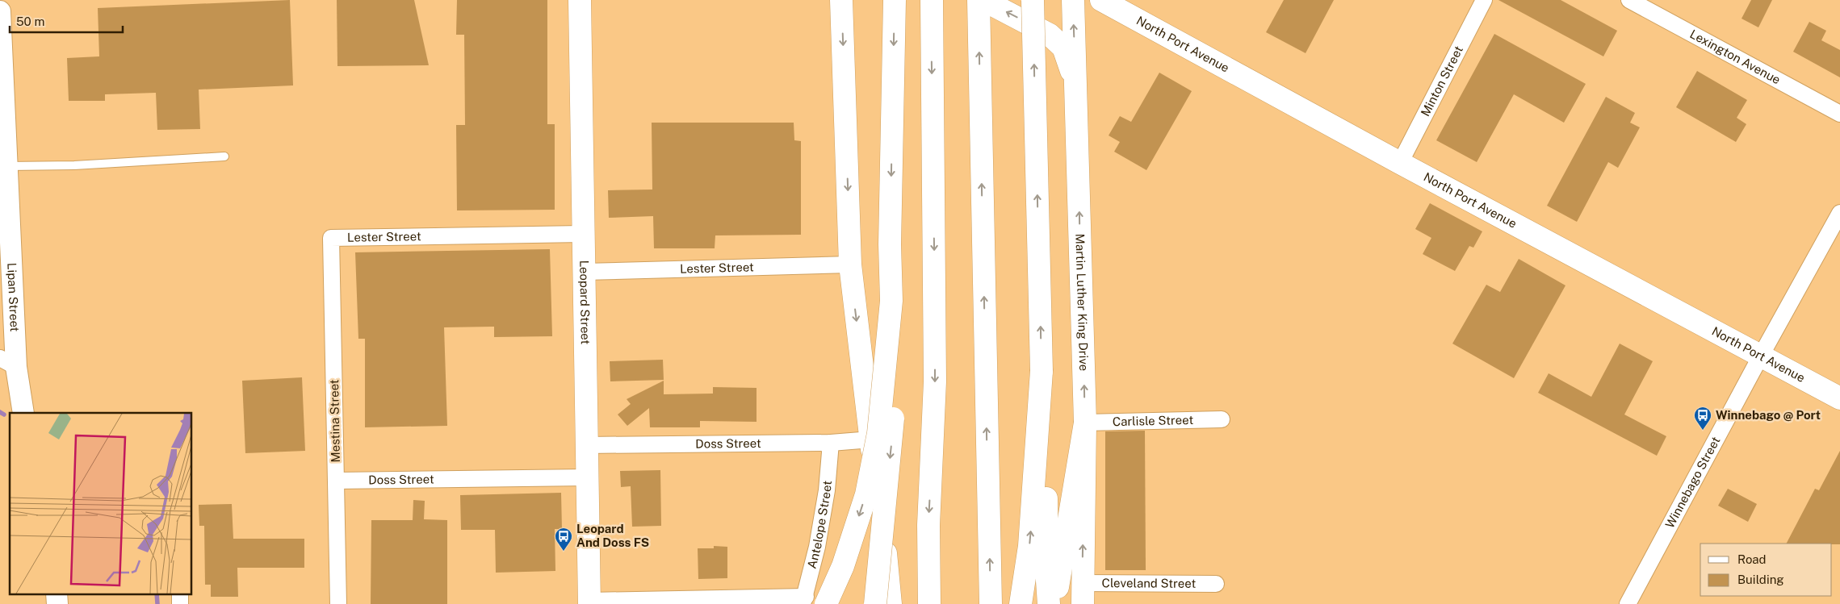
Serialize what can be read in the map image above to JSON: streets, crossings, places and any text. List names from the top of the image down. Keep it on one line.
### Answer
{"streets":{"main road":["North Port Avenue","Martin Luther King Drive","Leopard Street"],"street":["Lexington Avenue","Minton Street","Lester Street","Lipan Street","Mestina Street","Carlisle Street","Doss Street","Winnebago Street","Antelope Street","Cleveland Street"]},"crossings":[["North Port Avenue","Minton Street"],["North Port Avenue","Winnebago Street"],["Lester Street","Leopard Street"],["Lester Street","Mestina Street"],["Martin Luther King Drive","Carlisle Street"],["Martin Luther King Drive","Cleveland Street"],["Leopard Street","Doss Street"],["Mestina Street","Doss Street"],["Doss Street","Antelope Street"]],"places":{"bus stop":["Winnebago @ Port","Leopard And Doss FS"]},"legend":["Road","Building"],"scale_bar":"50 m"}
